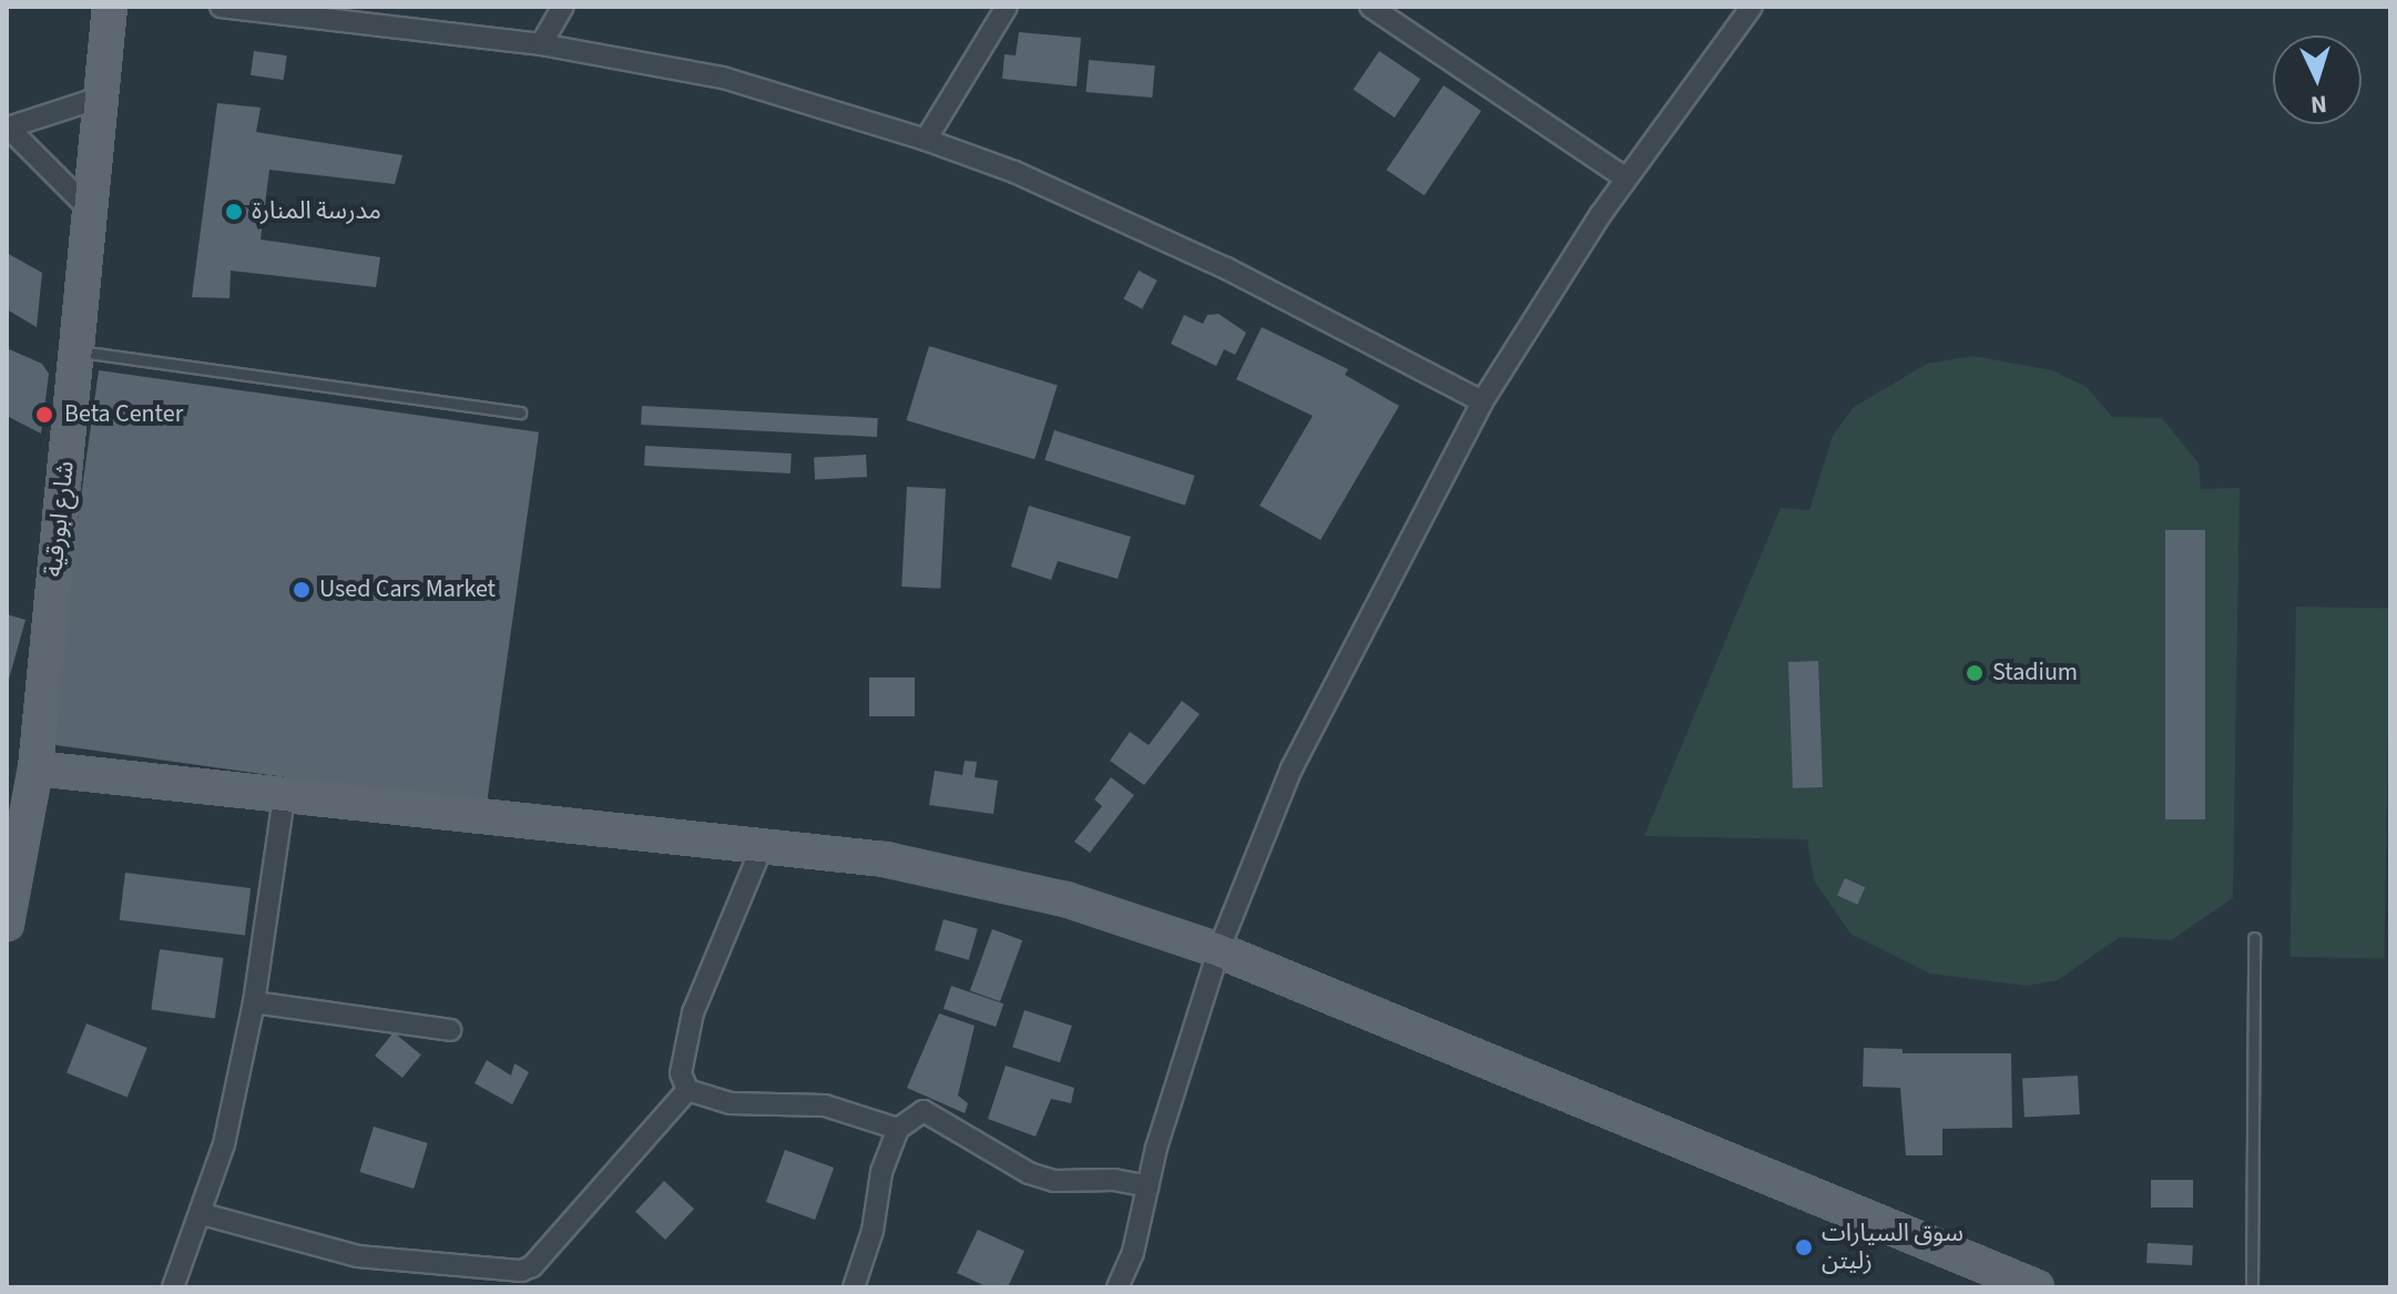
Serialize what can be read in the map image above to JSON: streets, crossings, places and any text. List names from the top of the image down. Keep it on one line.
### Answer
{"streets":{"main road":["شارع ابورقية"]},"places":["مدرسة المنارة","Beta Center","Used Cars Market","Stadium","سوق السيارات زليتن"],"north":"bottom"}
